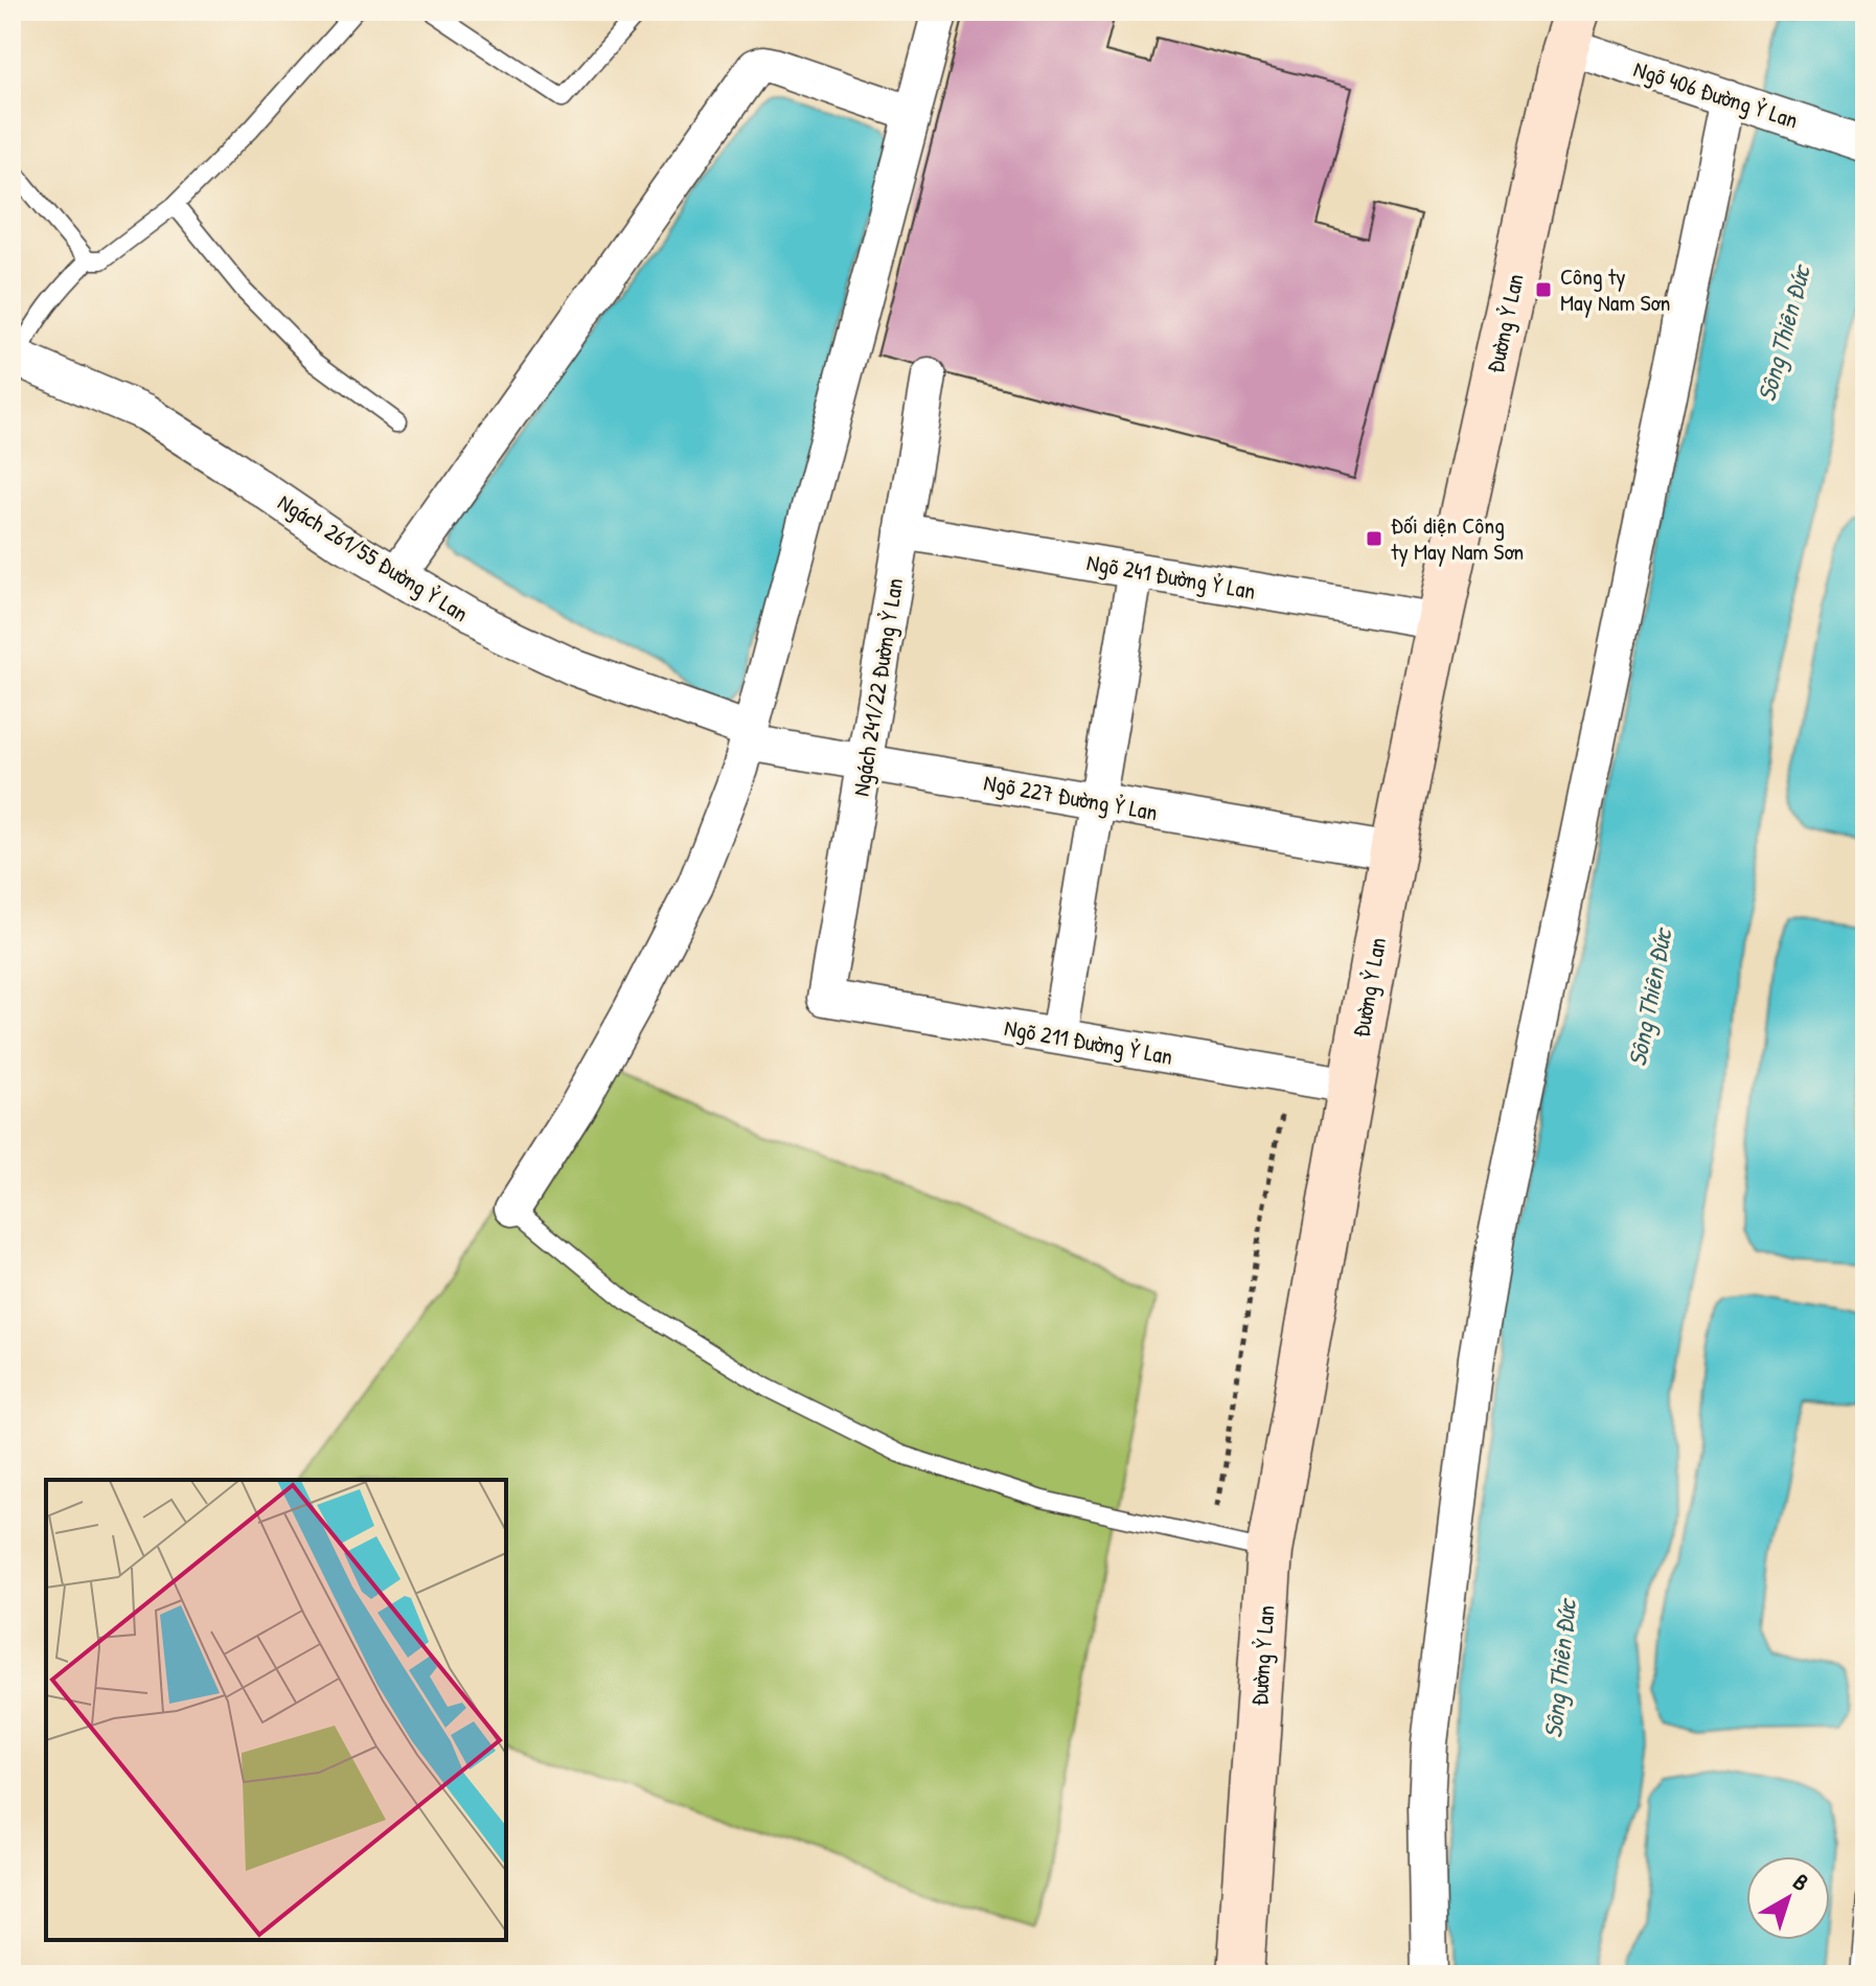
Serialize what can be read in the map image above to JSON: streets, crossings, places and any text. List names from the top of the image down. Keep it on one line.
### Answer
{"streets":{"main road":["Đường Ỷ Lan"],"street":["Ngõ 406 Đường Ỷ Lan","Ngách 261/55 Đường Ỷ Lan","Ngõ 241 Đường Ỷ Lan","Ngách 241/22 Đường Ỷ Lan","Ngõ 227 Đường Ỷ Lan","Ngõ 211 Đường Ỷ Lan"]},"crossings":[["Ngõ 406 Đường Ỷ Lan","Đường Ỷ Lan"],["Đường Ỷ Lan","Ngõ 241 Đường Ỷ Lan"],["Đường Ỷ Lan","Ngõ 227 Đường Ỷ Lan"],["Đường Ỷ Lan","Ngõ 211 Đường Ỷ Lan"],["Ngách 261/55 Đường Ỷ Lan","Ngõ 227 Đường Ỷ Lan"],["Ngõ 241 Đường Ỷ Lan","Ngách 241/22 Đường Ỷ Lan"],["Ngách 241/22 Đường Ỷ Lan","Ngõ 227 Đường Ỷ Lan"],["Ngách 241/22 Đường Ỷ Lan","Ngõ 211 Đường Ỷ Lan"]],"water":["Sông Thiên Đức"],"places":{"transit":["Công ty May Nam Sơn","Đối diện Công ty May Nam Sơn"]},"north":"top right"}
